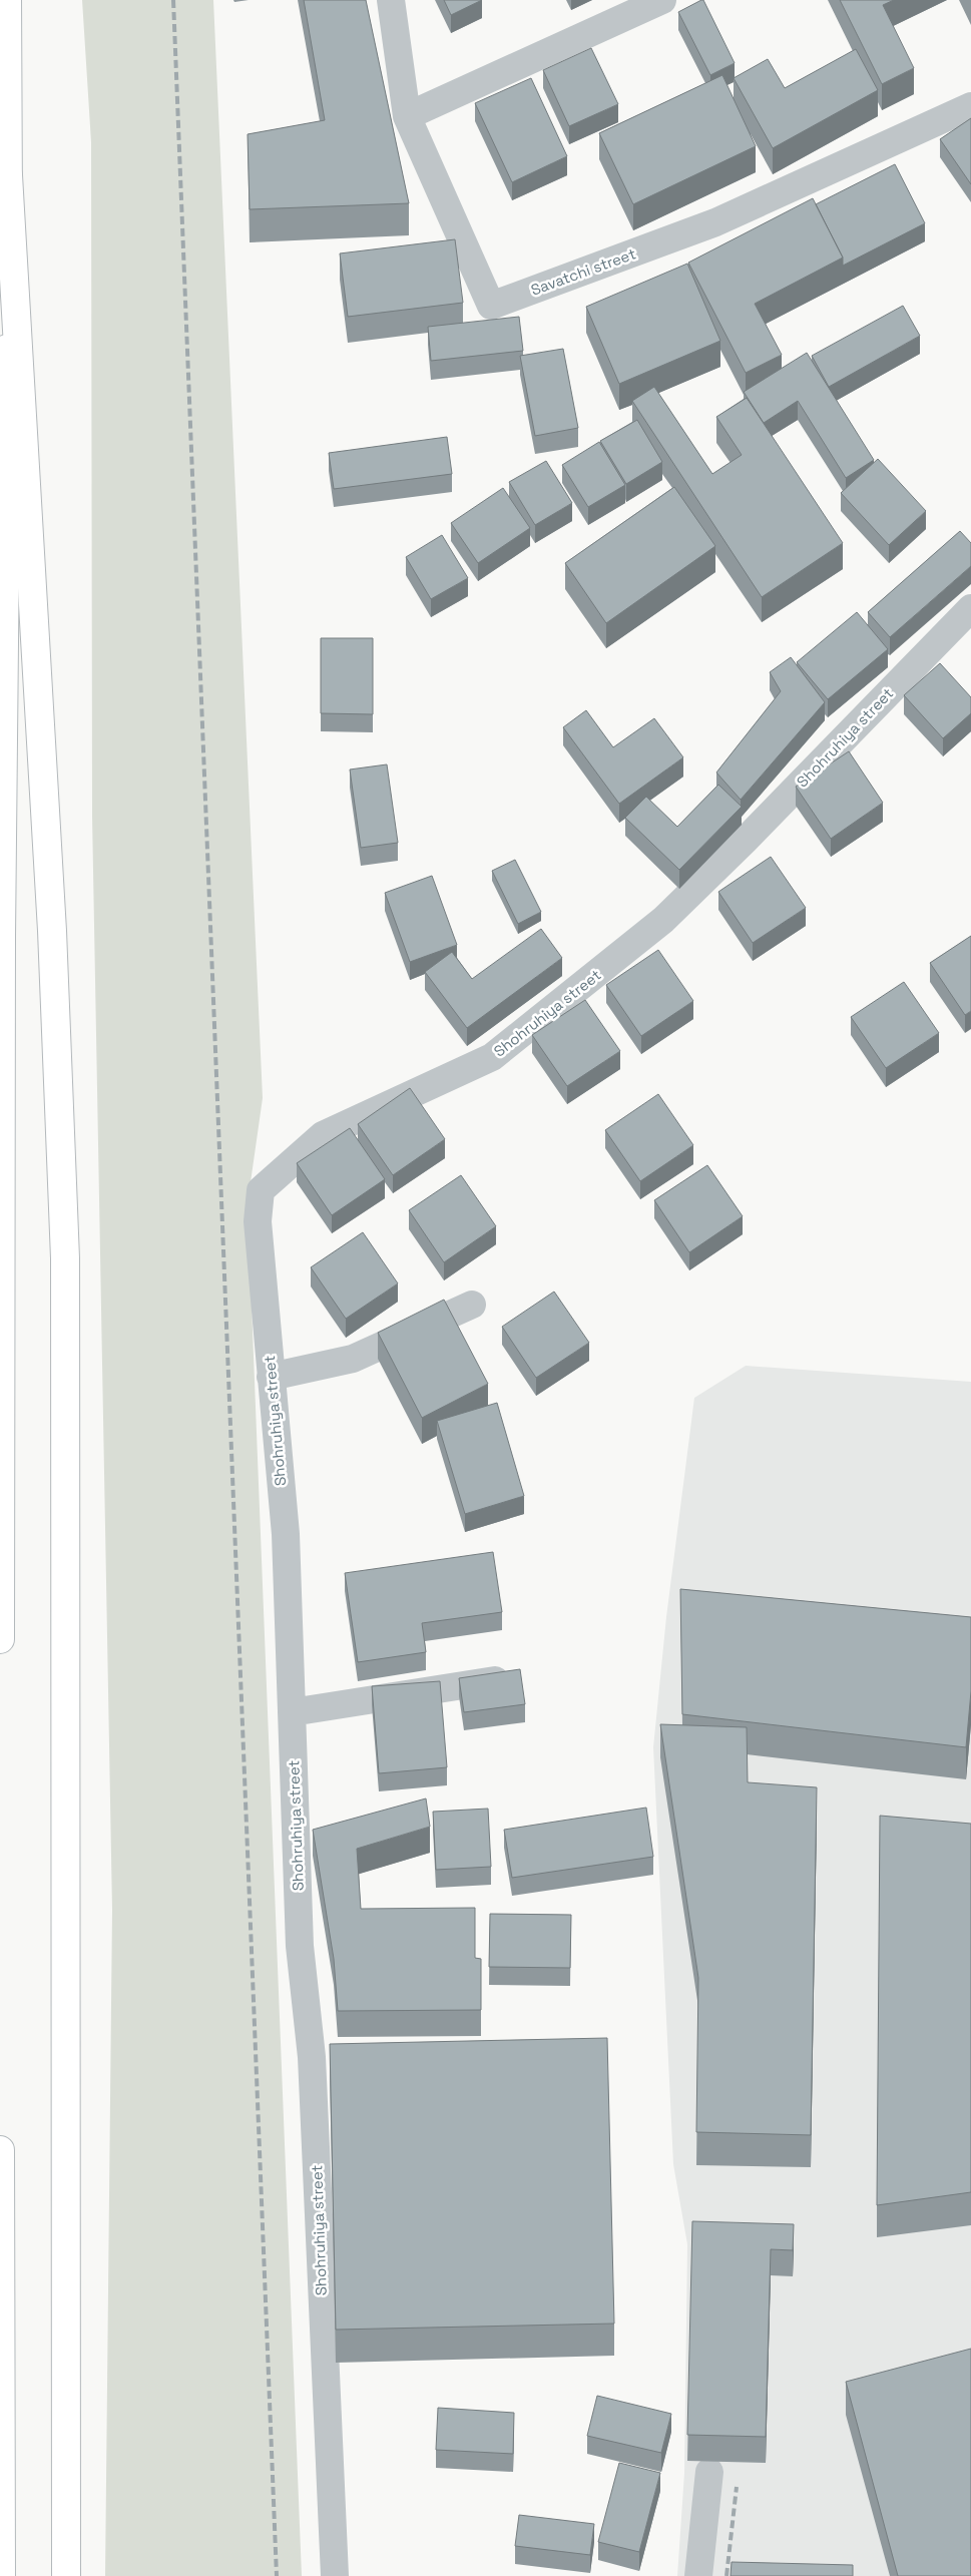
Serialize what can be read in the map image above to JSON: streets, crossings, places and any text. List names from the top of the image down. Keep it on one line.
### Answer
{"streets":{"street":["Savatchi street","Shohruhiya street"]}}
